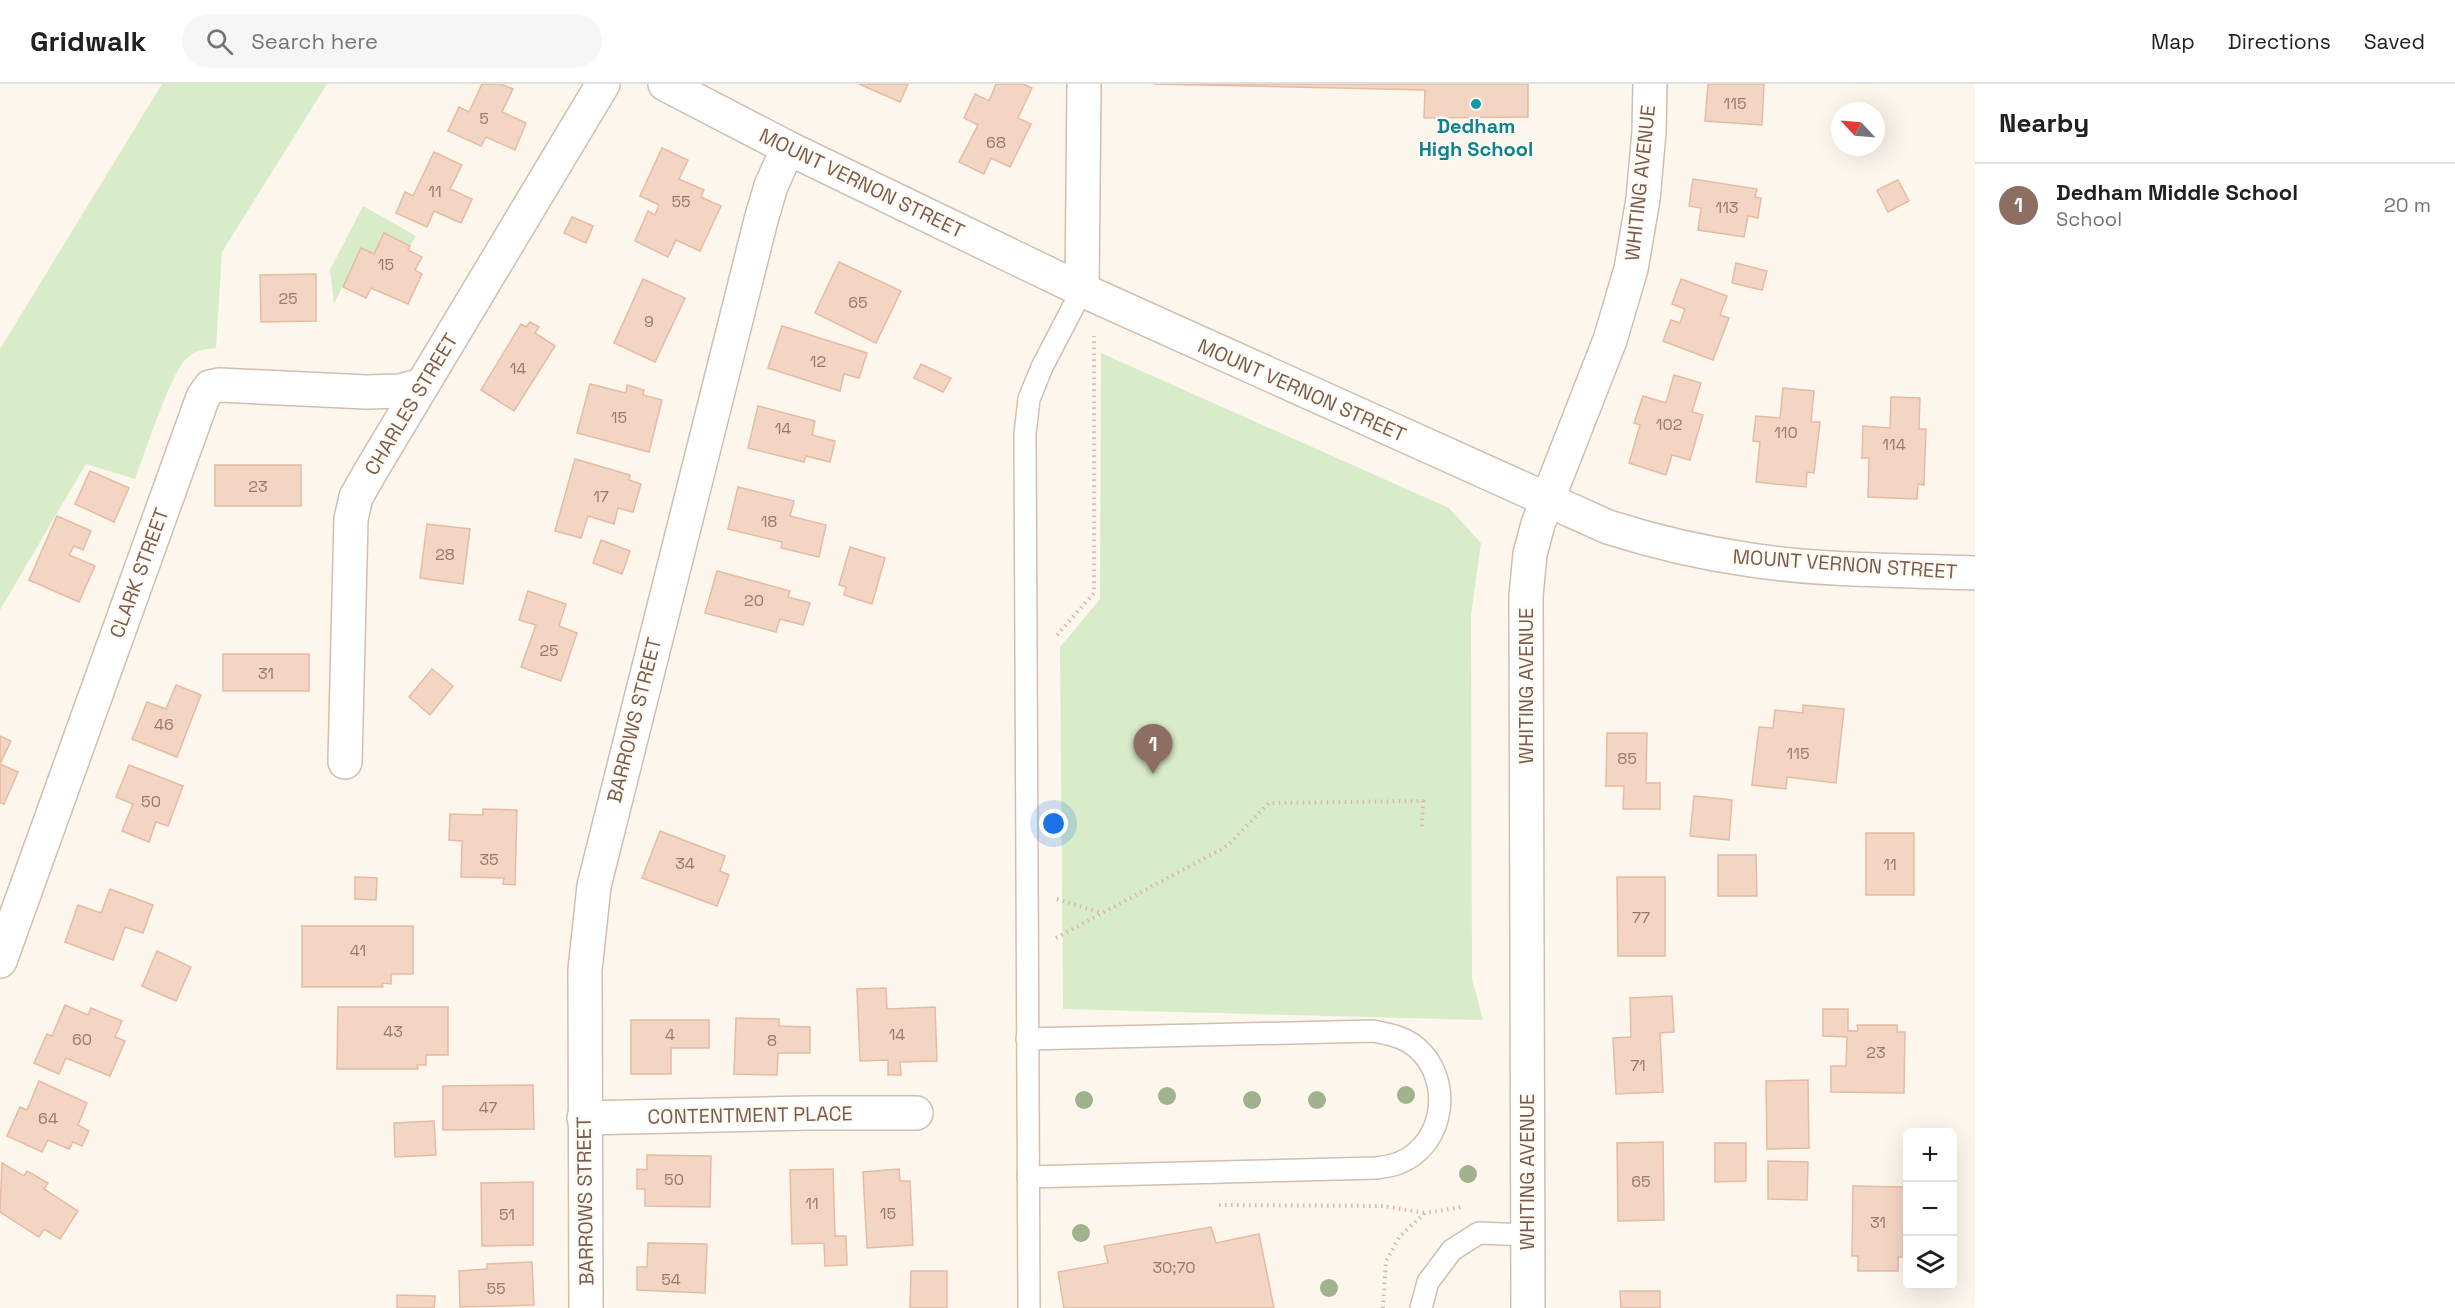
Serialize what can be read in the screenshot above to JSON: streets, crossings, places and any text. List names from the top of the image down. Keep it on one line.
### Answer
{"streets":{"street":["MOUNT VERNON STREET","WHITING AVENUE","CHARLES STREET","CLARK STREET","BARROWS STREET","CONTENTMENT PLACE"]},"crossings":[["MOUNT VERNON STREET","WHITING AVENUE"],["MOUNT VERNON STREET","BARROWS STREET"],["CHARLES STREET","CLARK STREET"],["BARROWS STREET","CONTENTMENT PLACE"]],"places":["Dedham High School"],"house_numbers":["115","5","68","11","55","113","15","25","65","9","12","14","15","102","14","110","114","23","17","18","28","20","25","31","46","115","85","50","35","34","11","77","41","43","4","14","60","8","23","71","47","64","50","65","11","15","51","31","30;70","54","55"],"north":"top left","page":{"header":"Gridwalk","search":"Search here","nav":["Map","Directions","Saved"],"heading":"Nearby","list":[{"mark":"1","name":"Dedham Middle School","note":"School","value":"20 m"}],"pins":"1","map_buttons":["+","−"]}}
